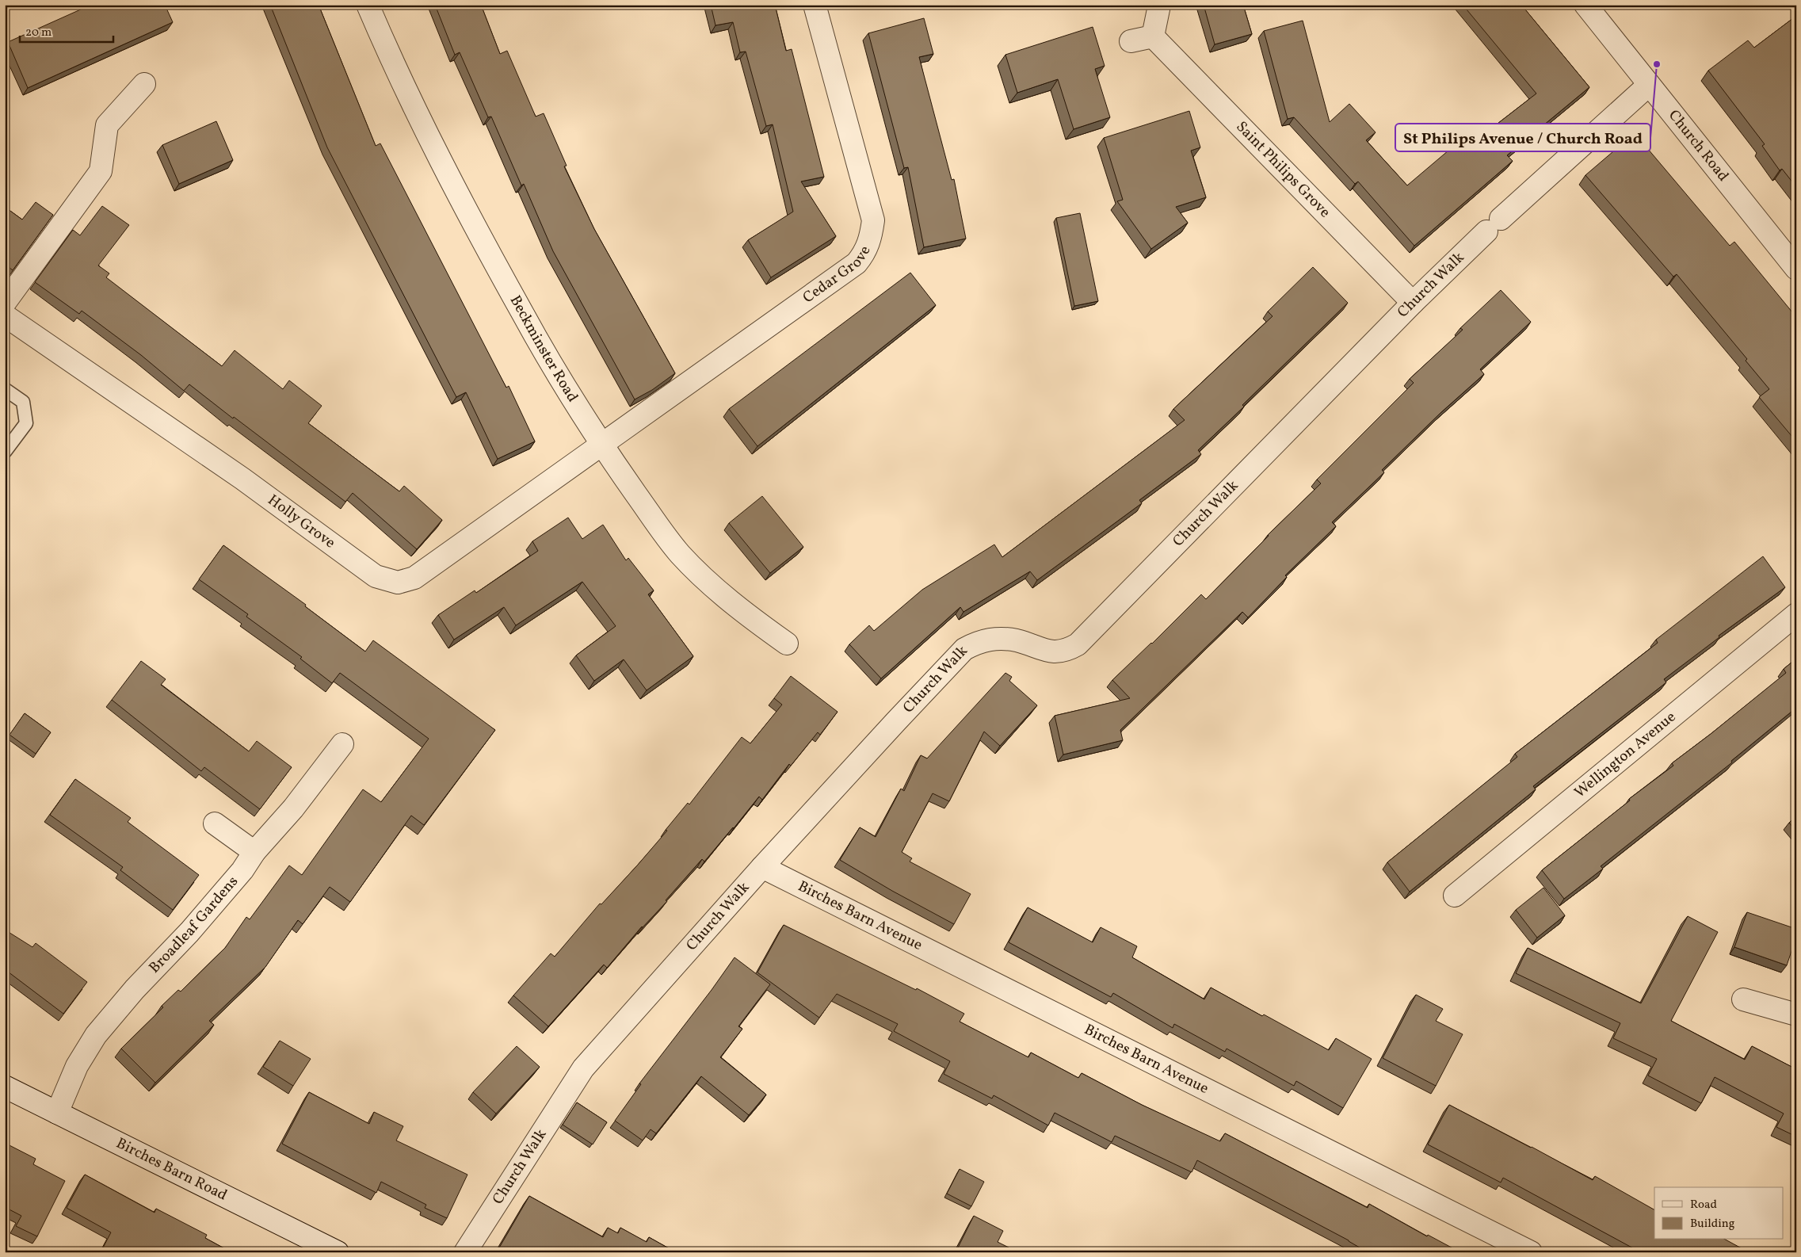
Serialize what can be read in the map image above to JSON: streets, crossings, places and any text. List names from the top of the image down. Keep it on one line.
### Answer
{"streets":{"street":["Church Road","Saint Philips Grove","Cedar Grove","Church Walk","Beckminster Road","Holly Grove","Wellington Avenue","Birches Barn Avenue","Broadleaf Gardens","Birches Barn Road"]},"crossings":[["Church Road","Church Walk"],["Saint Philips Grove","Church Walk"],["Cedar Grove","Beckminster Road"],["Cedar Grove","Holly Grove"],["Church Walk","Birches Barn Avenue"],["Beckminster Road","Holly Grove"],["Broadleaf Gardens","Birches Barn Road"]],"places":["St Philips Avenue / Church Road"],"legend":["Road","Building"],"scale_bar":"20 m"}
